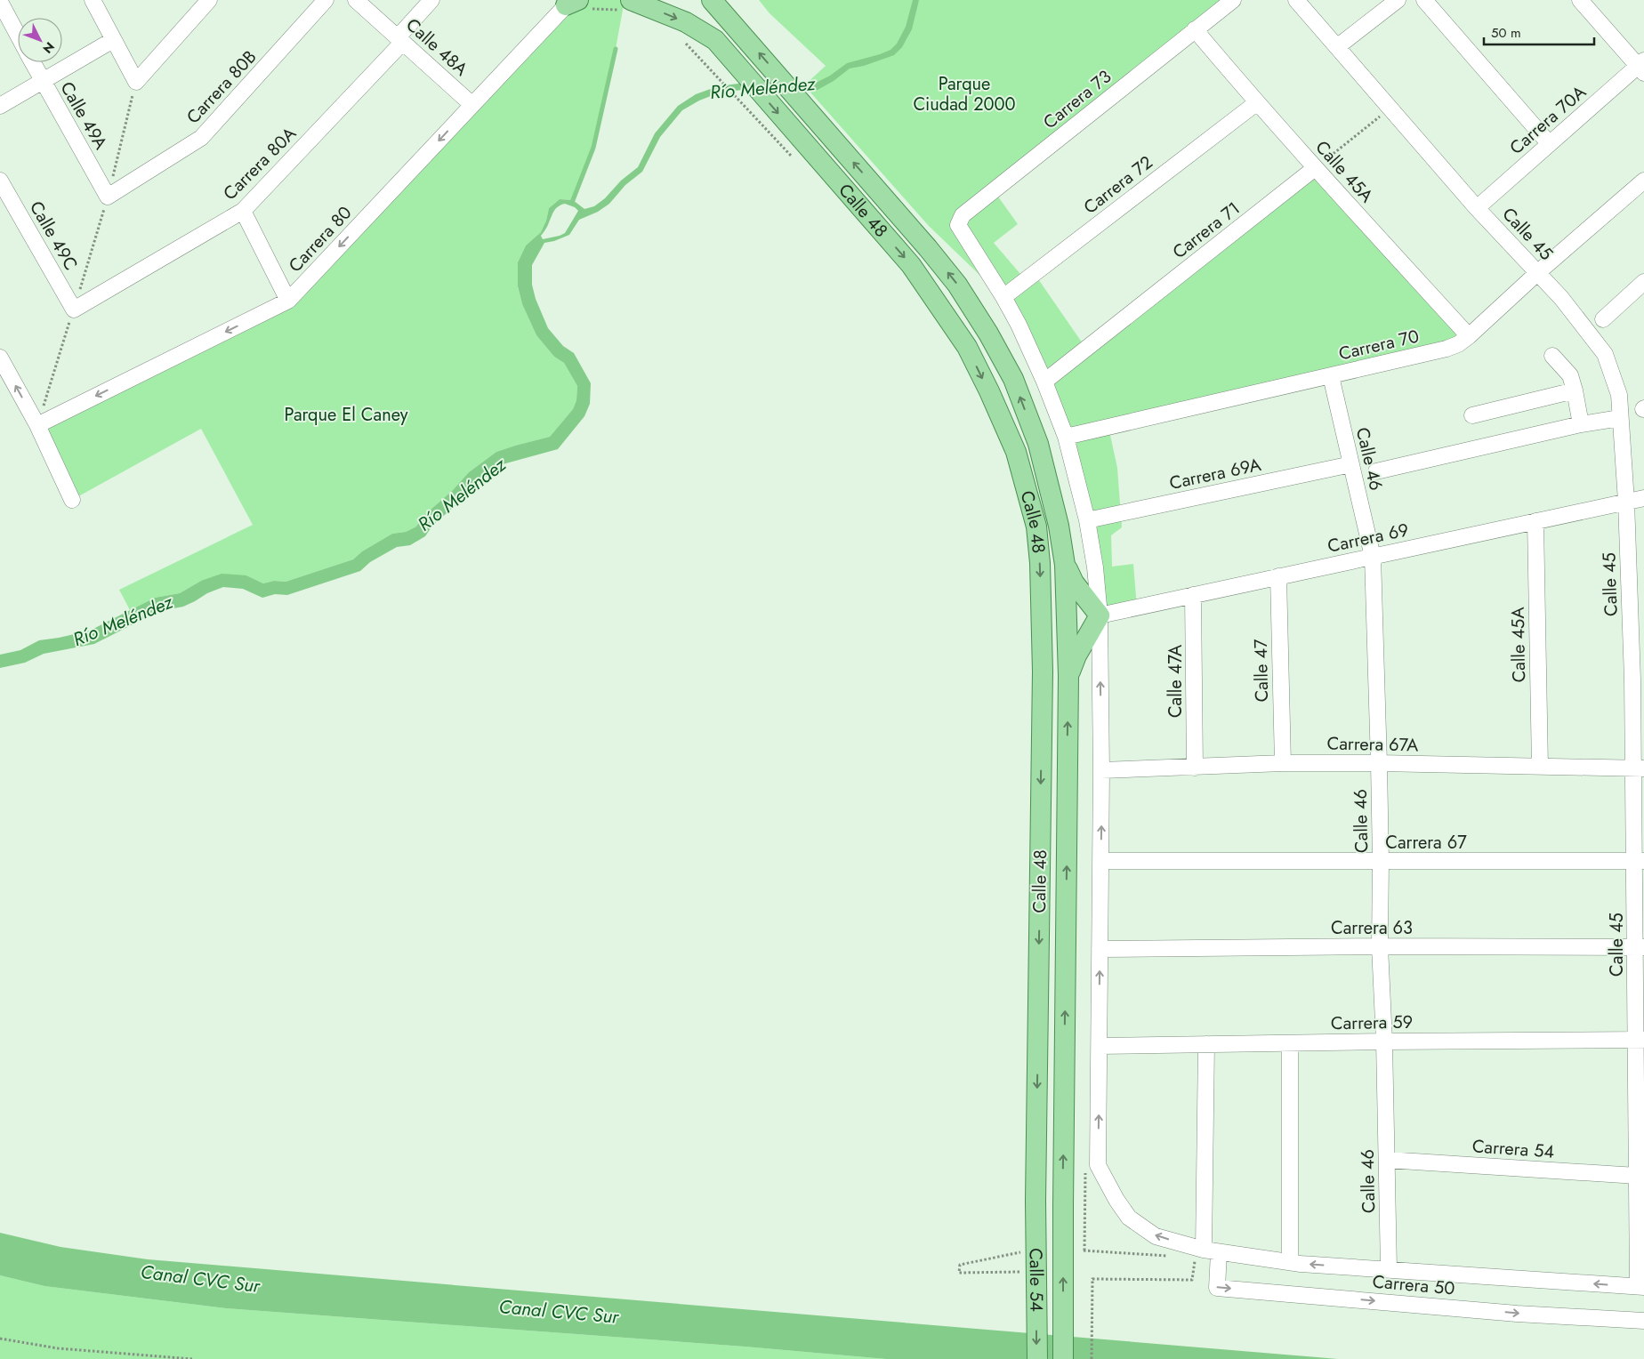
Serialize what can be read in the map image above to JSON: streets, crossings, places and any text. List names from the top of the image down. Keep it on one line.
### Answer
{"streets":{"main road":["Calle 48","Calle 54"],"street":["Calle 48A","Carrera 80B","Carrera 73","Calle 49A","Carrera 70A","Carrera 80A","Calle 45A","Carrera 72","Carrera 71","Calle 45","Calle 49C","Carrera 80","Carrera 70","Calle 46","Carrera 69A","Carrera 69","Calle 47","Calle 47A","Carrera 67A","Carrera 67","Carrera 63","Carrera 59","Carrera 54","Carrera 50"]},"crossings":[["Calle 48A","Carrera 80A"],["Calle 48A","Carrera 80"],["Carrera 80B","Calle 49A"],["Carrera 73","Calle 45A"],["Carrera 73","Carrera 72"],["Carrera 70A","Calle 45"],["Carrera 80A","Calle 49C"],["Calle 45A","Carrera 72"],["Calle 45A","Carrera 71"],["Calle 45A","Carrera 70"],["Calle 45A","Carrera 69"],["Calle 45A","Carrera 67A"],["Calle 48","Calle 54"],["Calle 45","Carrera 70"],["Calle 45","Carrera 69"],["Calle 45","Carrera 67A"],["Calle 45","Carrera 67"],["Calle 45","Carrera 63"],["Calle 45","Carrera 59"],["Calle 45","Carrera 54"],["Calle 45","Carrera 50"],["Carrera 70","Calle 46"],["Calle 46","Carrera 69A"],["Calle 46","Carrera 69"],["Calle 46","Carrera 67A"],["Calle 46","Carrera 67"],["Calle 46","Carrera 63"],["Calle 46","Carrera 59"],["Calle 46","Carrera 54"],["Calle 46","Carrera 50"],["Carrera 69","Calle 47"],["Carrera 69","Calle 47A"],["Calle 47","Carrera 67A"],["Calle 47A","Carrera 67A"]],"one_way":["Carrera 80"],"water":["Río Meléndez","Canal CVC Sur"],"parks":["Parque Ciudad 2000","Parque El Caney"],"scale_bar":"50 m","north":"bottom right"}
